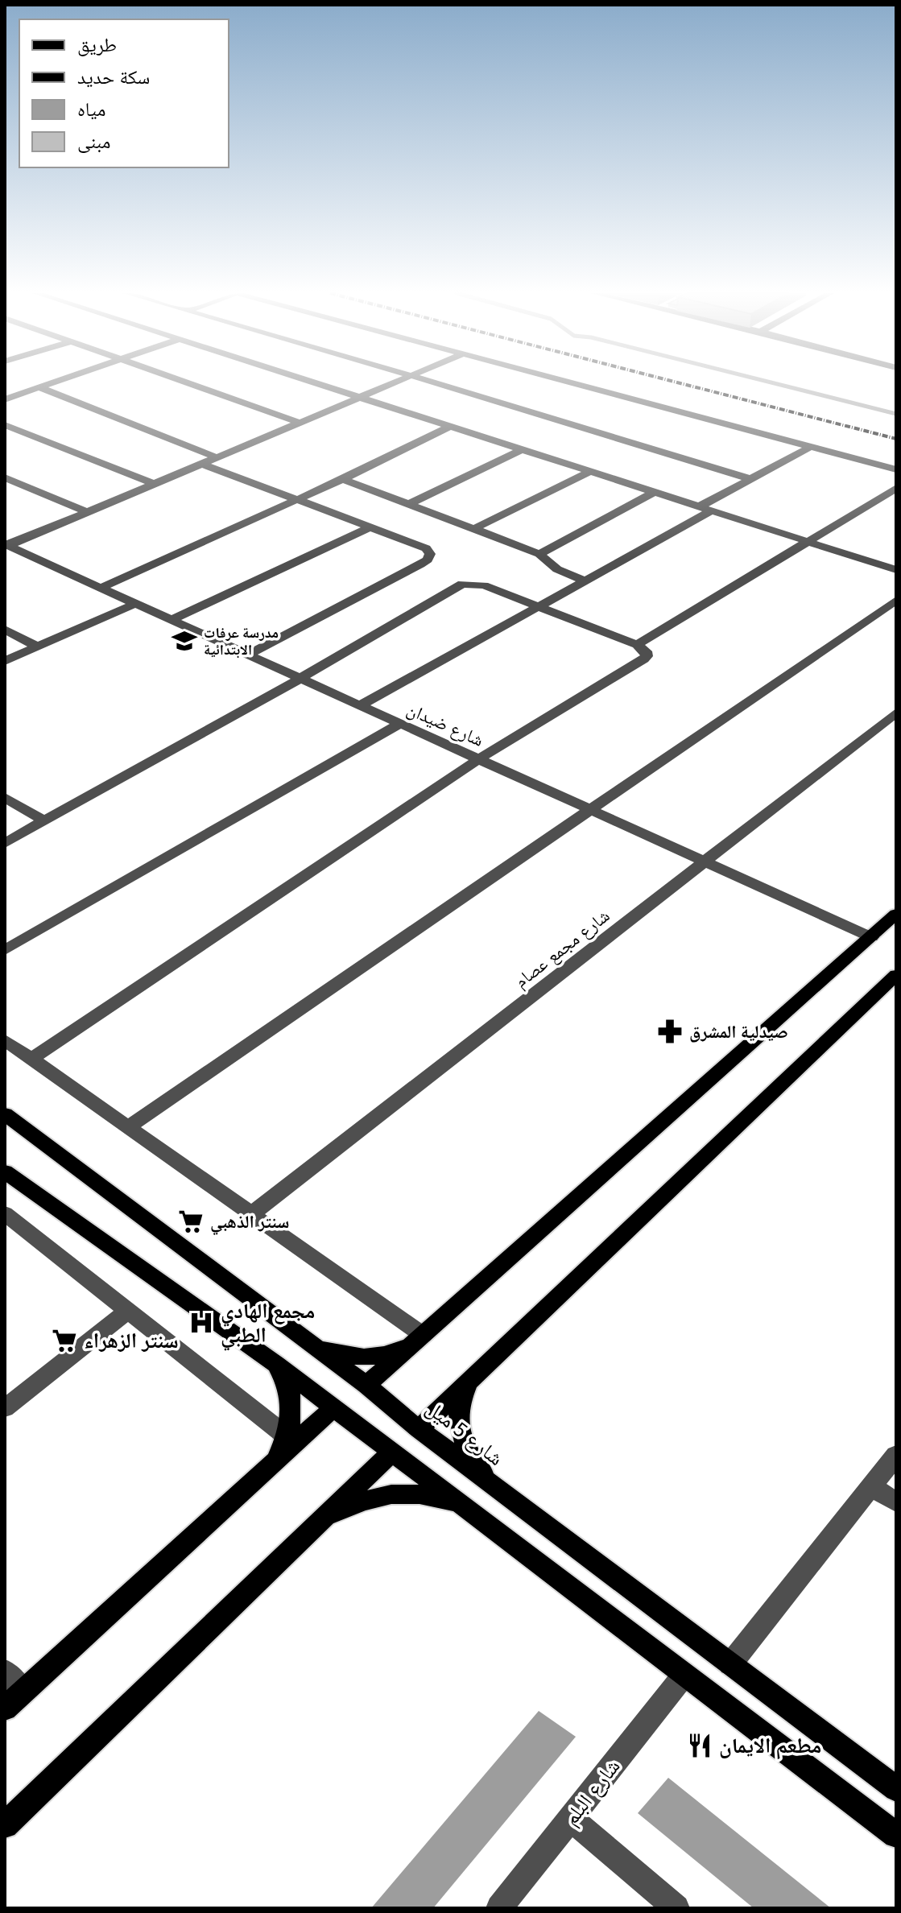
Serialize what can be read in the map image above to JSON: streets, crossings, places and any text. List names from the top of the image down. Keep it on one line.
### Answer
{"streets":{"main road":["شارع 5 ميل"],"street":["شارع ضيدان","شارع مجمع عصام","شارع البلم"]},"crossings":[["شارع ضيدان","شارع مجمع عصام"]],"places":{"school or university":["مدرسة عرفات الابتدائية"],"pharmacy":["صيدلية المشرق"],"supermarket":["سنتر الذهبي","سنتر الزهراء"],"hospital":["مجمع الهادي الطبي"],"restaurant":["مطعم الايمان"]},"legend":["طريق","سكة حديد","مياه","مبنى"]}
